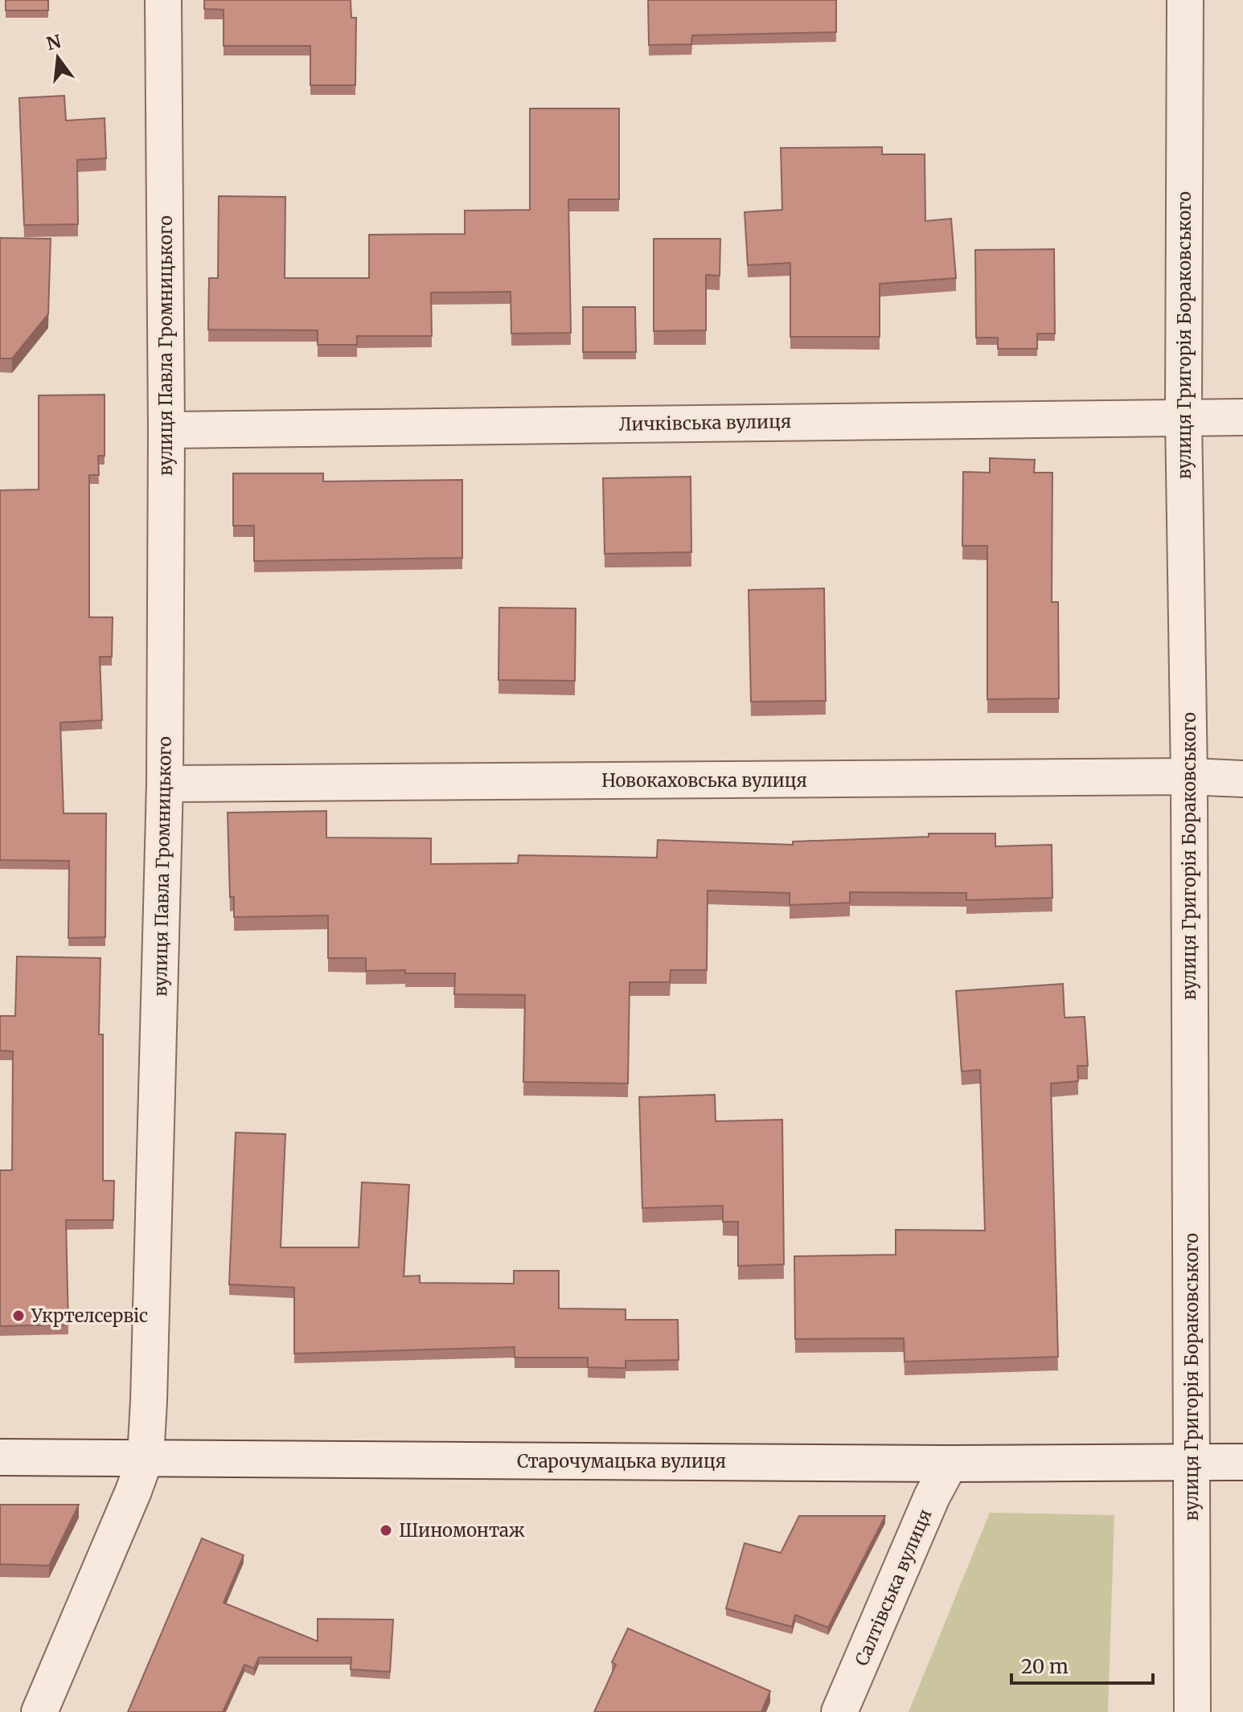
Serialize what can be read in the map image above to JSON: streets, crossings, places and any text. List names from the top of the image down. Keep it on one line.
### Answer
{"streets":{"street":["вулиця Григорія Бораковського","вулиця Павла Громницького","Личківська вулиця","Новокаховська вулиця","Старочумацька вулиця","Салтівська вулиця"]},"crossings":[["вулиця Григорія Бораковського","Личківська вулиця"],["вулиця Григорія Бораковського","Новокаховська вулиця"],["вулиця Григорія Бораковського","Старочумацька вулиця"],["вулиця Павла Громницького","Личківська вулиця"],["вулиця Павла Громницького","Новокаховська вулиця"],["вулиця Павла Громницького","Старочумацька вулиця"],["Старочумацька вулиця","Салтівська вулиця"]],"places":["Укртелсервіс","Шиномонтаж"],"scale_bar":"20 m","north":"top"}
